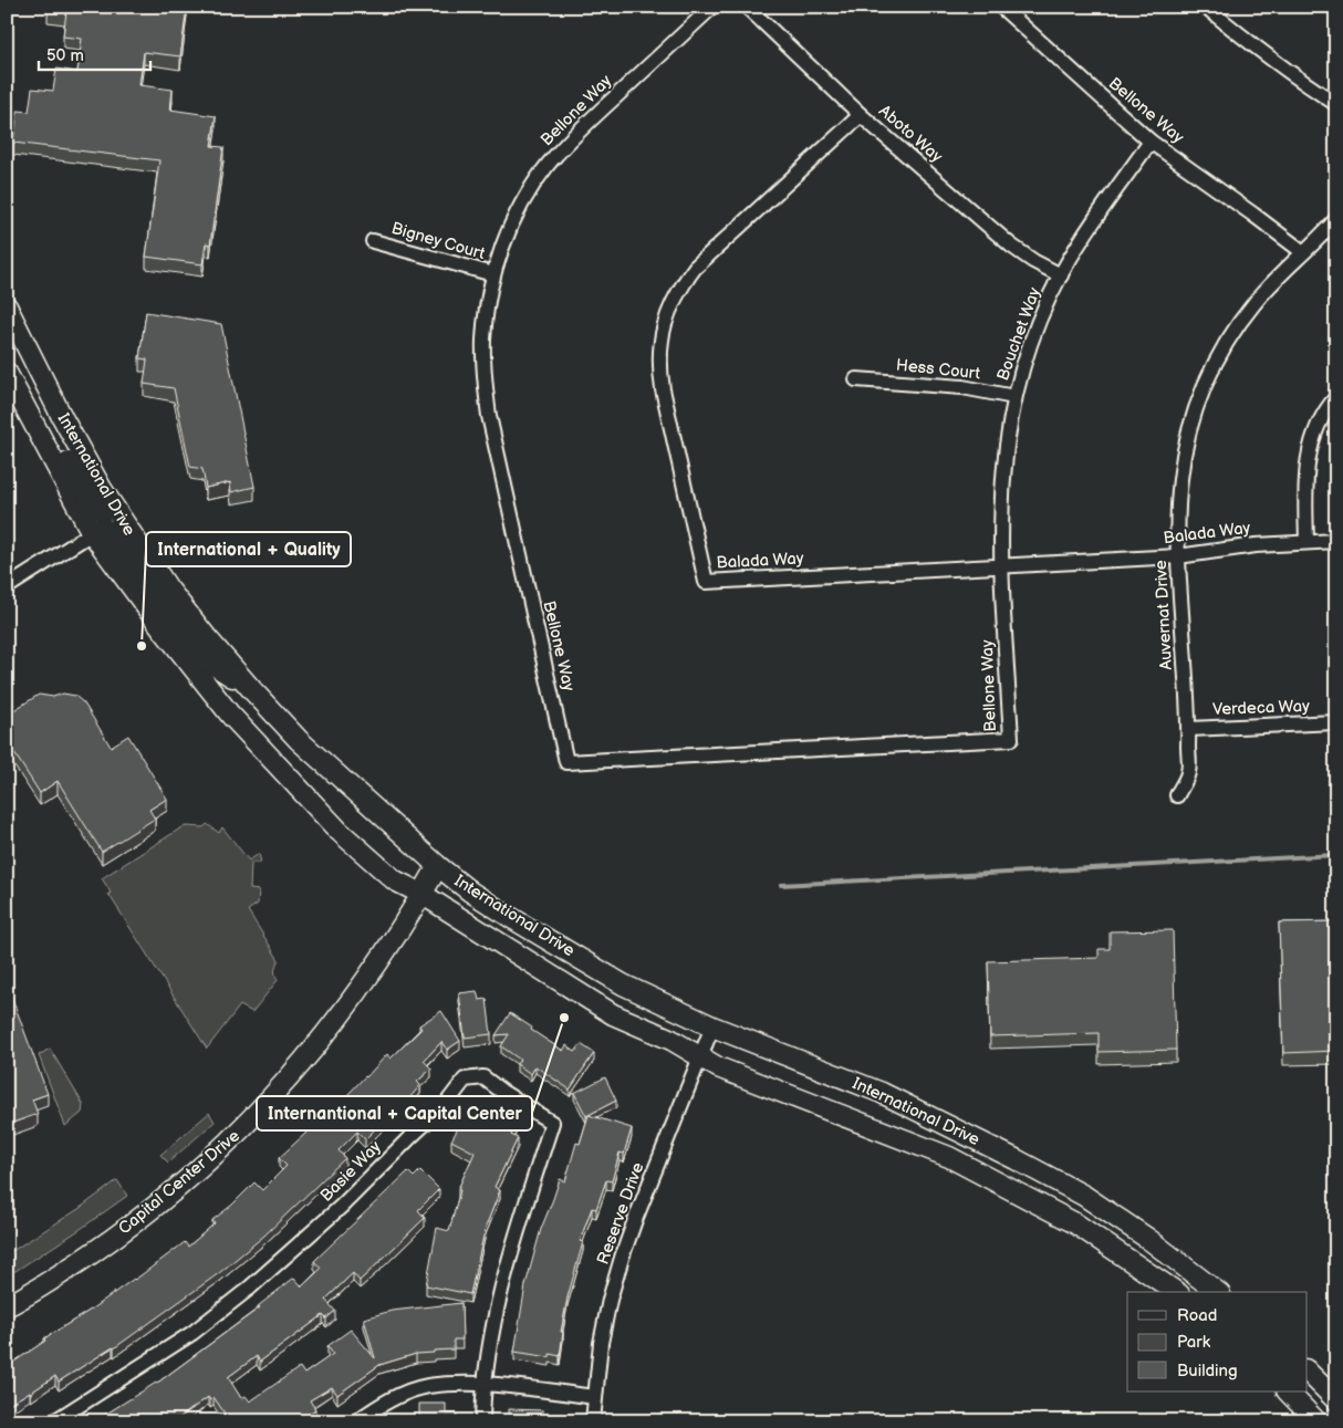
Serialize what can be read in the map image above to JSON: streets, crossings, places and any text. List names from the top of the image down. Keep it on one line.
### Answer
{"streets":{"main road":["International Drive","Capital Center Drive"],"street":["Bellone Way","Aboto Way","Bigney Court","Bouchet Way","Hess Court","Balada Way","Auvernat Drive","Verdeca Way","Basie Way","Reserve Drive"]},"crossings":[["Bellone Way","Bigney Court"],["Bellone Way","Bouchet Way"],["Bellone Way","Balada Way"],["Bellone Way","Auvernat Drive"],["Aboto Way","Bouchet Way"],["Aboto Way","Balada Way"],["Bouchet Way","Hess Court"],["Bouchet Way","Balada Way"],["International Drive","Capital Center Drive"],["International Drive","Reserve Drive"],["Balada Way","Auvernat Drive"],["Auvernat Drive","Verdeca Way"]],"places":["International + Quality","Internantional + Capital Center"],"legend":["Road","Park","Building"],"scale_bar":"50 m"}
